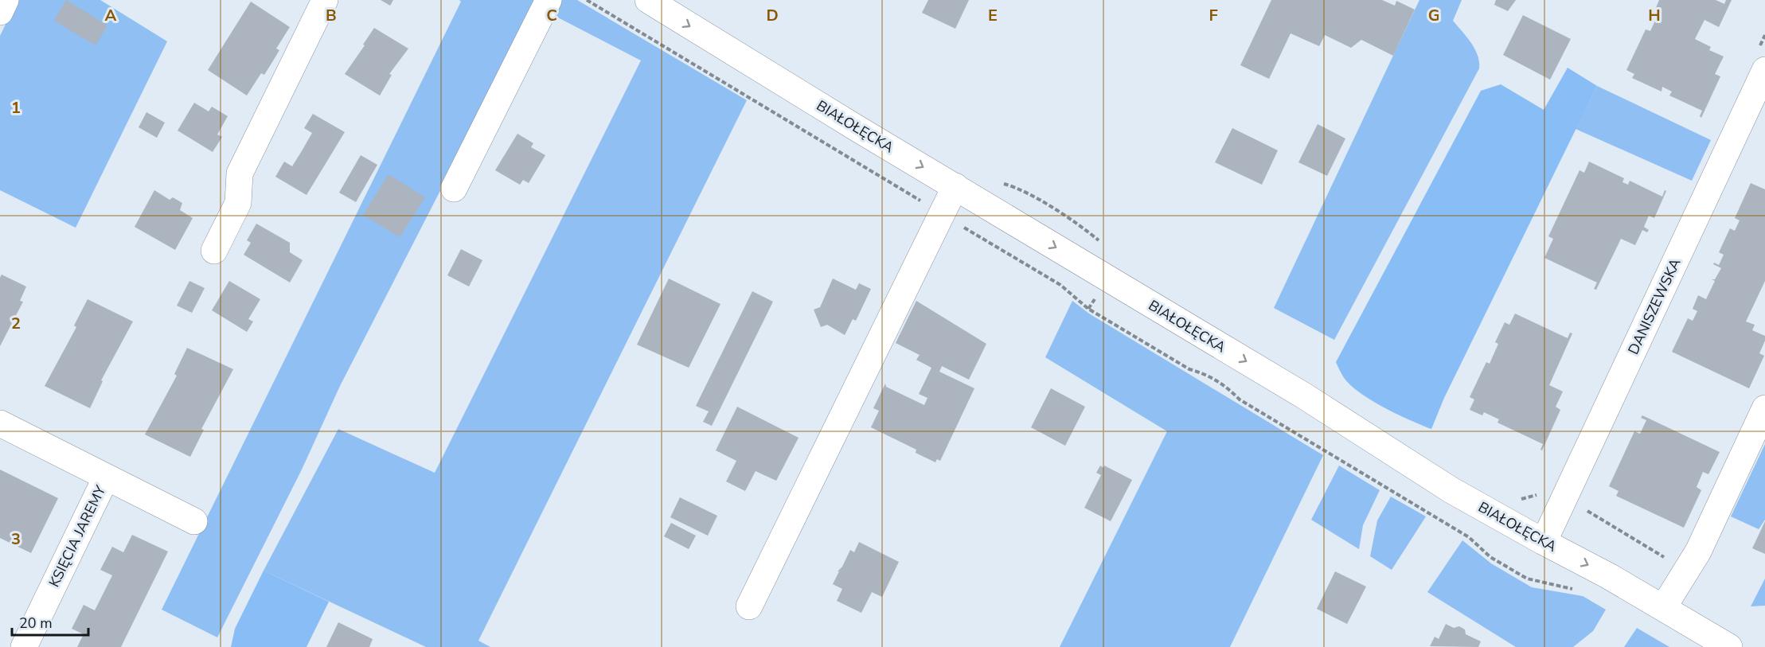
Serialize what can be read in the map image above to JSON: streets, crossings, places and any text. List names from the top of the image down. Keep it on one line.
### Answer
{"streets":{"street":["BIAŁOŁĘCKA","DANISZEWSKA","KSIĘCIA JAREMY"]},"crossings":[["BIAŁOŁĘCKA","DANISZEWSKA"]],"one_way":["BIAŁOŁĘCKA"],"scale_bar":"20 m","grid":{"columns":["A","B","C","D","E","F","G","H"],"rows":["1","2","3"]}}
